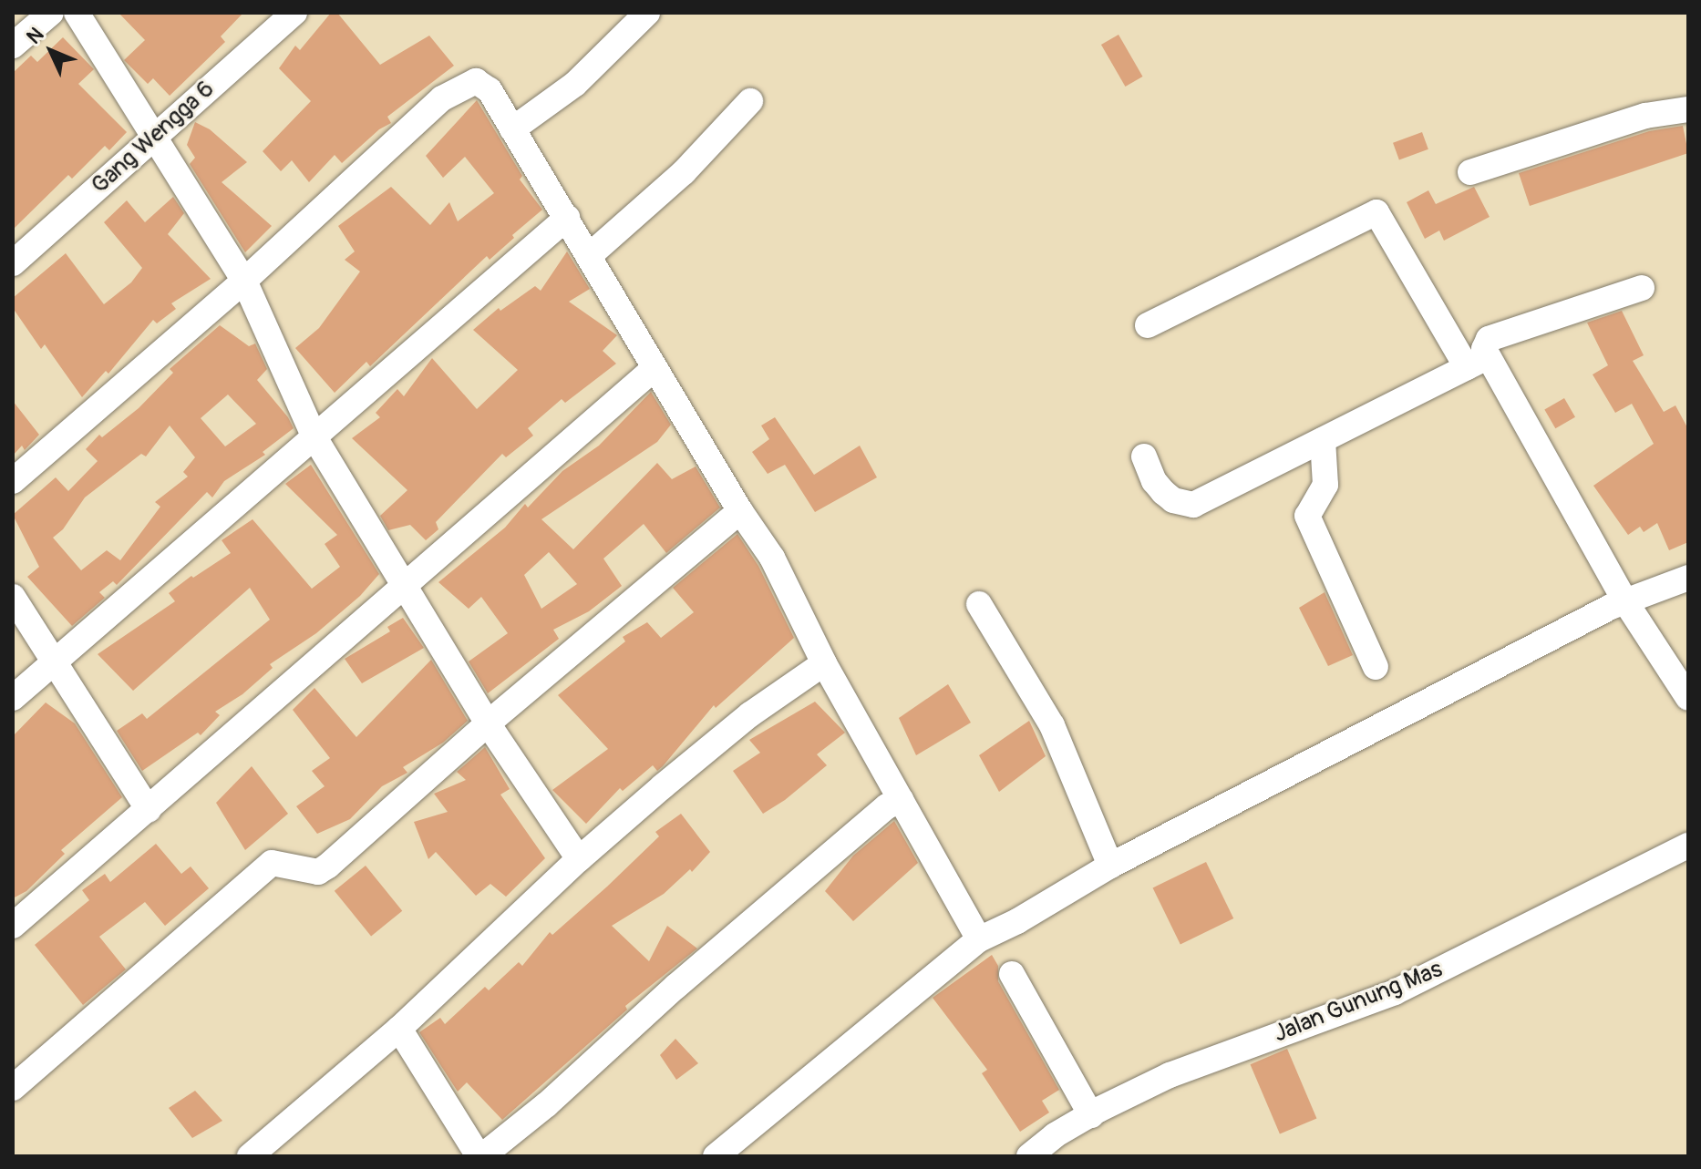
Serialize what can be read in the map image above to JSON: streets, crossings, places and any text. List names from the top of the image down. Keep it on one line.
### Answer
{"streets":{"street":["Gang Wengga 6","Jalan Gunung Mas"]},"north":"top left"}
